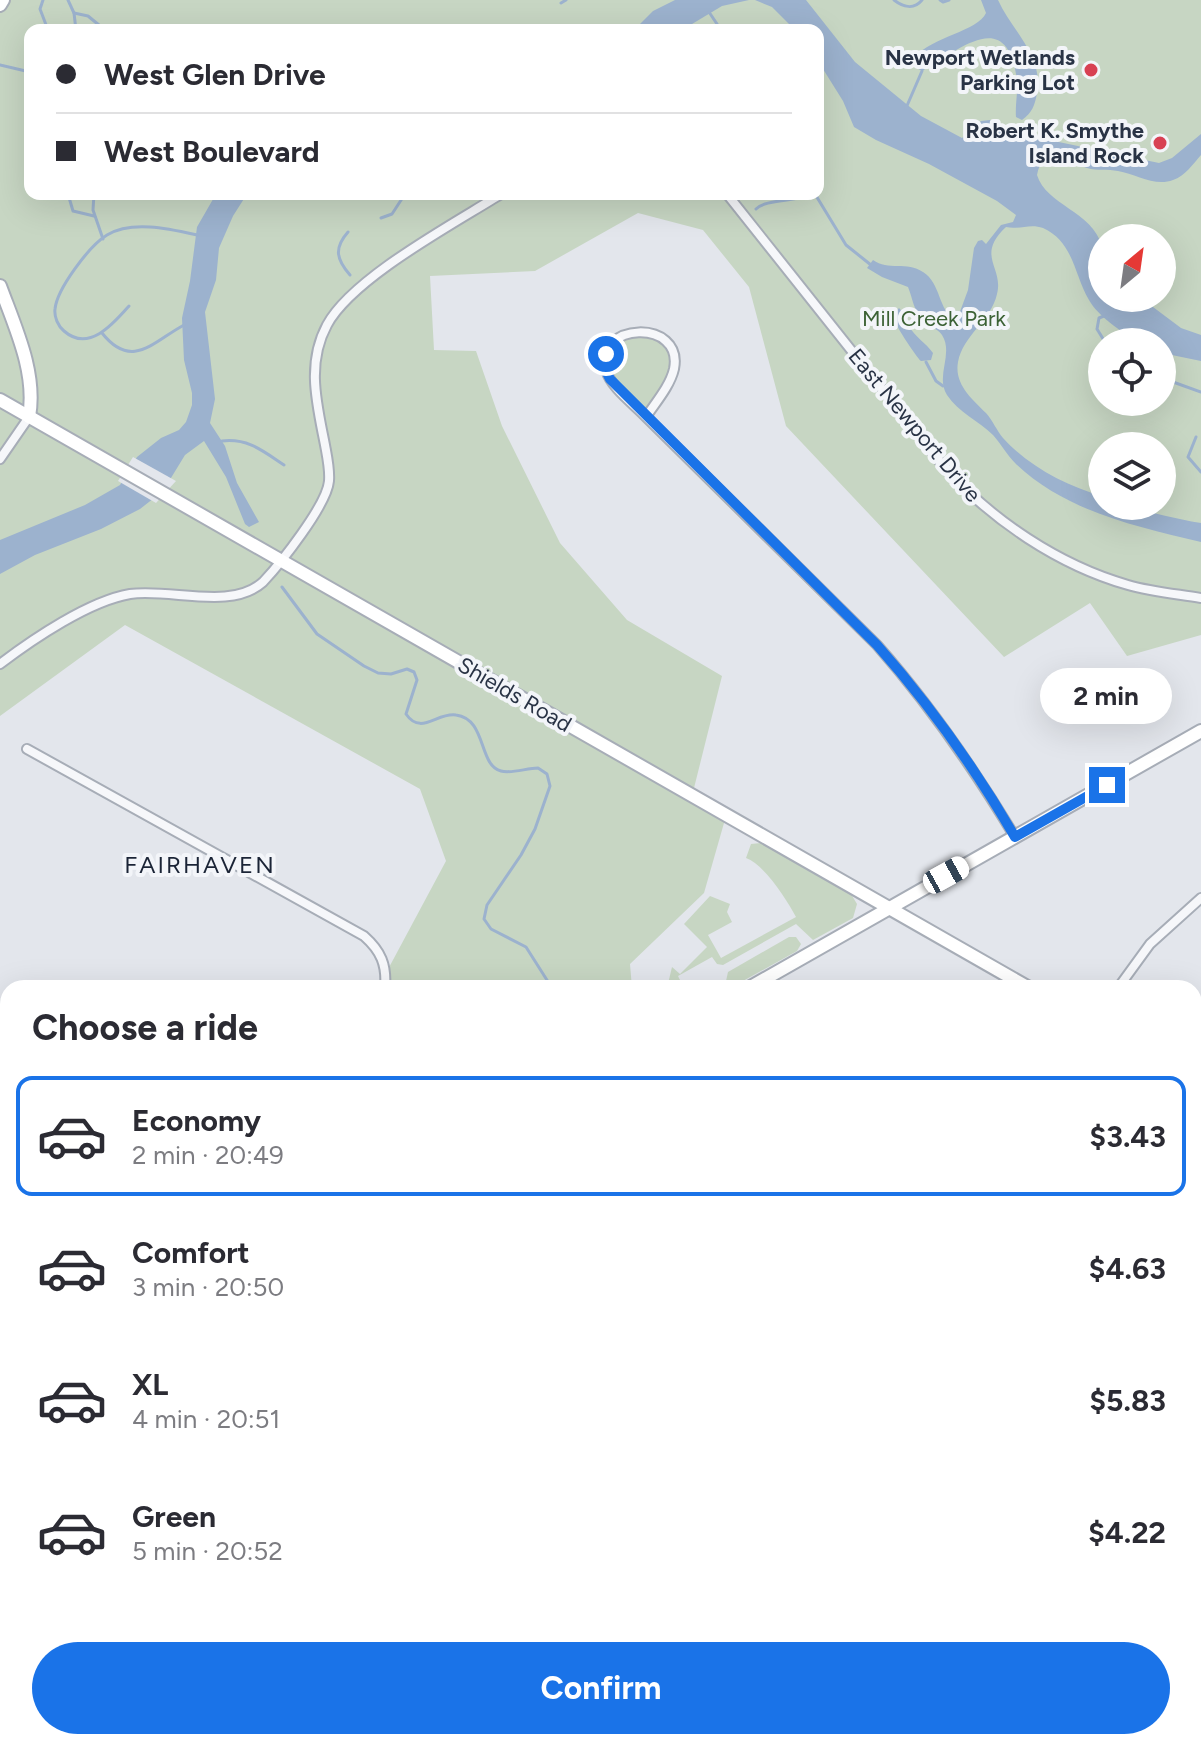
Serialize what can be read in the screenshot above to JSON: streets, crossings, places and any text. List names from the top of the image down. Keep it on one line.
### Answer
{"streets":{"main road":["Shields Road"],"street":["East Newport Drive"]},"districts":["FAIRHAVEN"],"parks":["Mill Creek Park"],"places":["Newport Wetlands Parking Lot","Robert K. Smythe Island Rock"],"north":"top right","page":{"banner":["West Glen Drive","West Boulevard"],"bubble":"2 min","heading":"Choose a ride","list":[{"name":"Economy","note":"2 min · 20:49","value":"$3.43"},{"name":"Comfort","note":"3 min · 20:50","value":"$4.63"},{"name":"XL","note":"4 min · 20:51","value":"$5.83"},{"name":"Green","note":"5 min · 20:52","value":"$4.22"}],"buttons":"Confirm"}}
